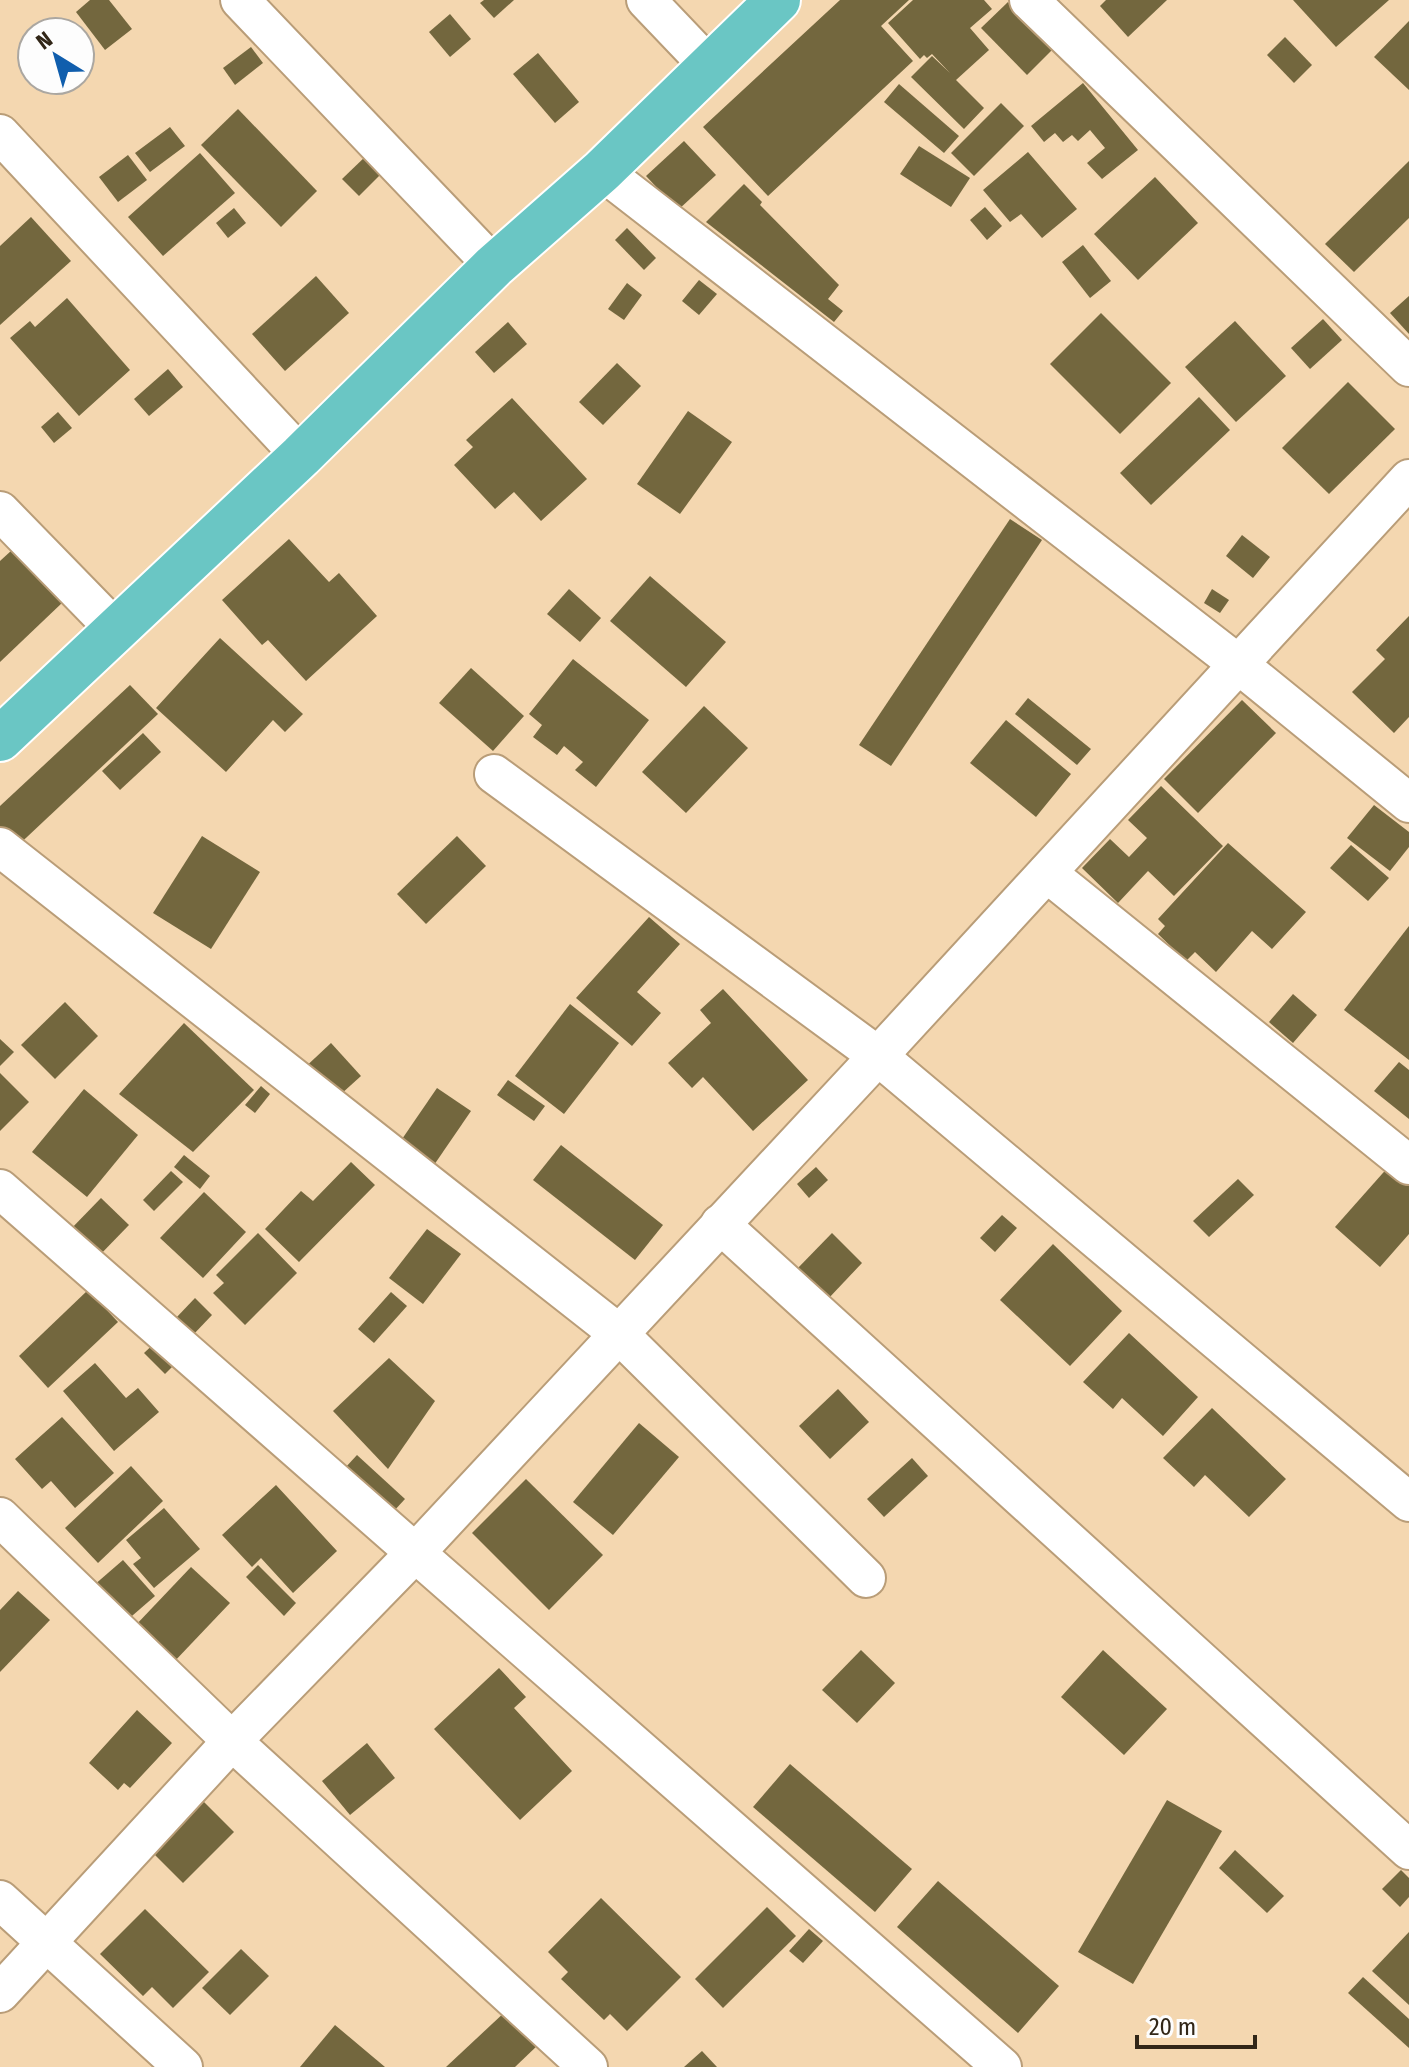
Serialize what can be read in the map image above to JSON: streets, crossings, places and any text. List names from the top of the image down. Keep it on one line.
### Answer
{"scale_bar":"20 m","north":"top left"}
